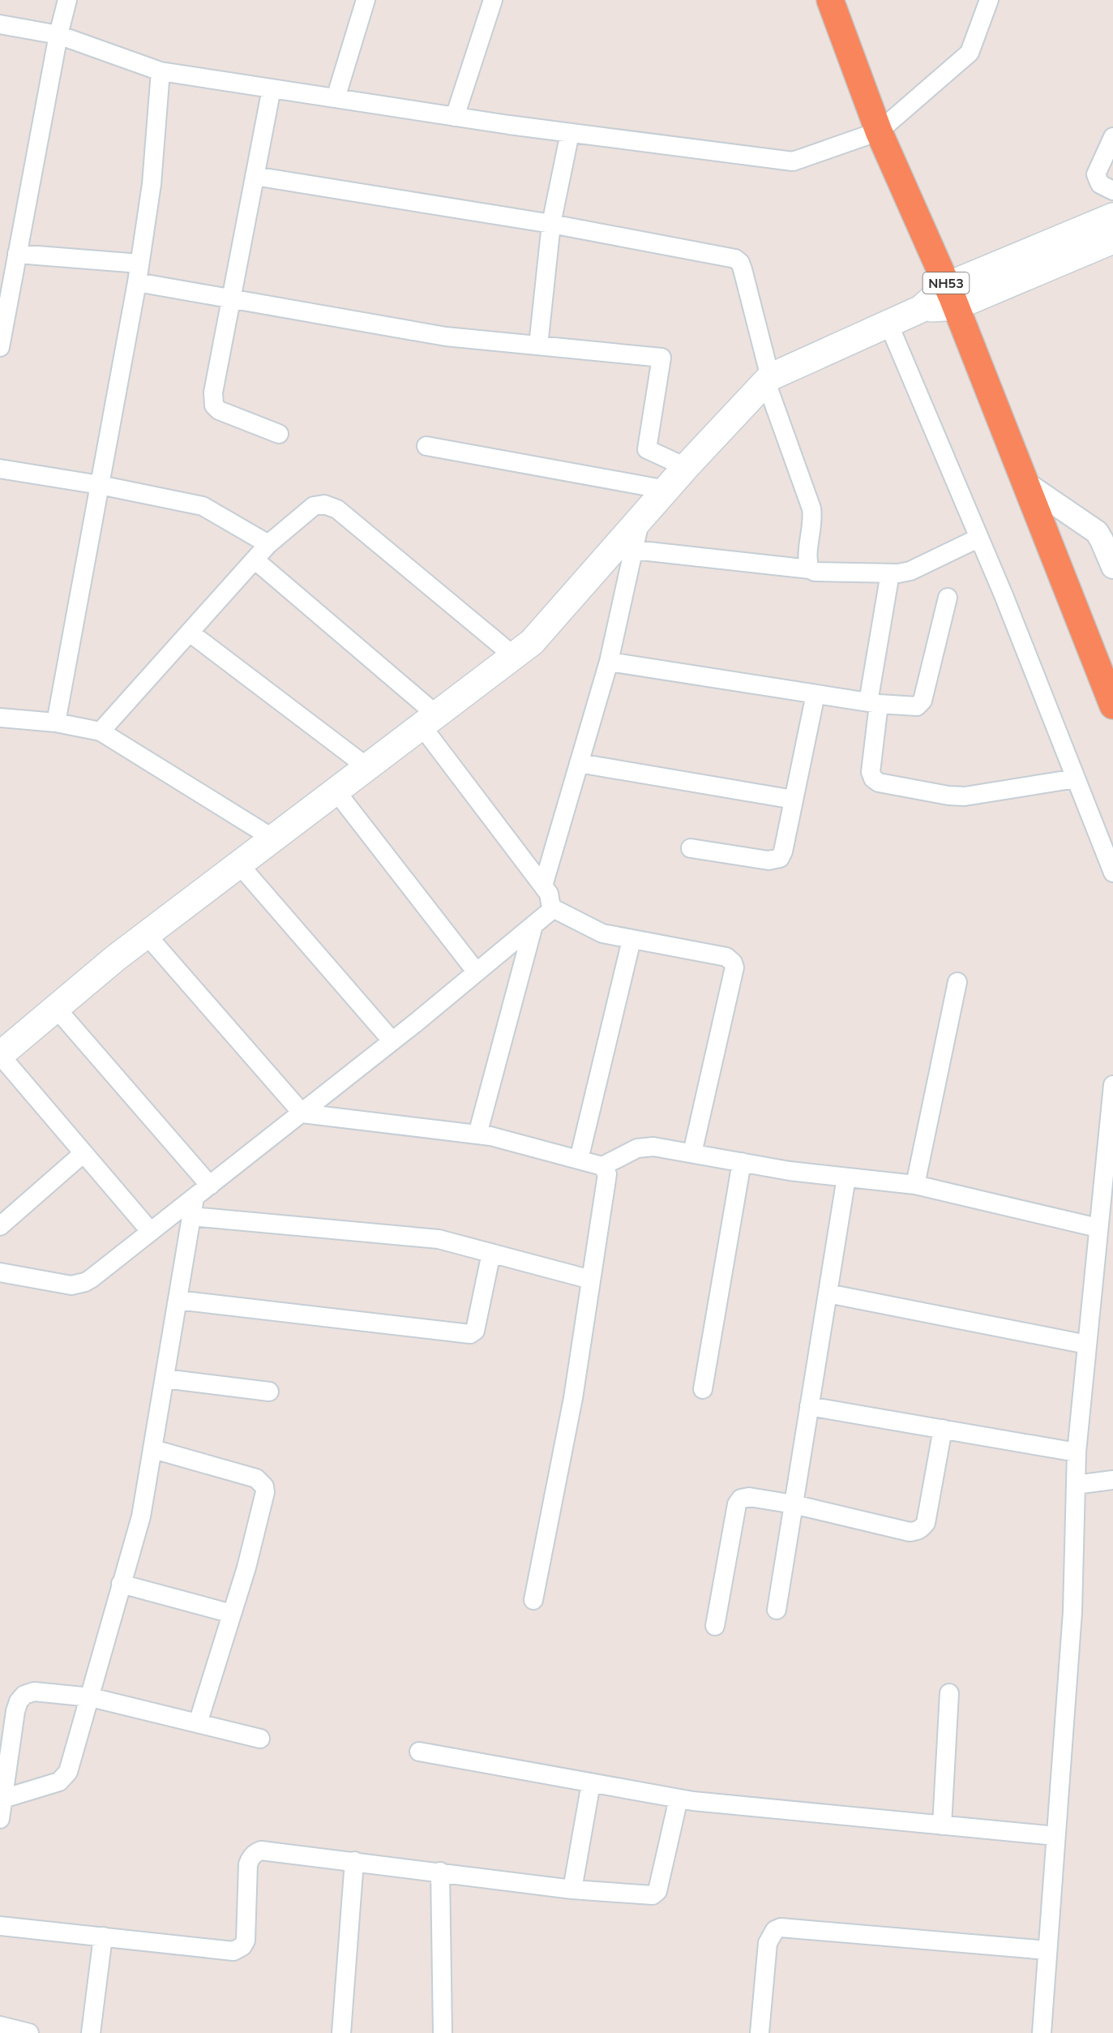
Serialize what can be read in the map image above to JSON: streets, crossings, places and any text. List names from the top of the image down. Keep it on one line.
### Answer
{"streets":{"highway":["NH53"]}}
